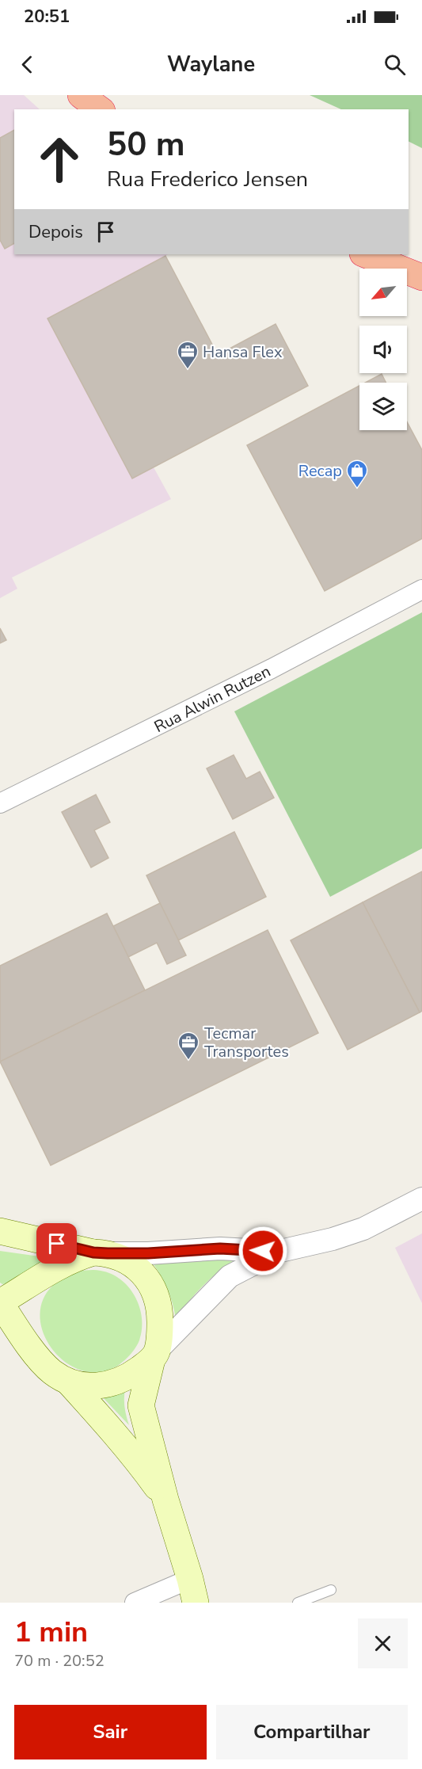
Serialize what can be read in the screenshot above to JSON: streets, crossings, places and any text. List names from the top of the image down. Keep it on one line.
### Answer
{"streets":{"street":["Rua Alwin Rutzen"]},"places":{"office":["Hansa Flex","Tecmar Transportes"],"shop":["Recap"]},"north":"bottom left","page":{"status":"20:51","header":"Waylane","turn":["50 m","Rua Frederico Jensen"],"then":"Depois","heading":["1 min","70 m · 20:52"],"buttons":["Sair","Compartilhar"]}}
